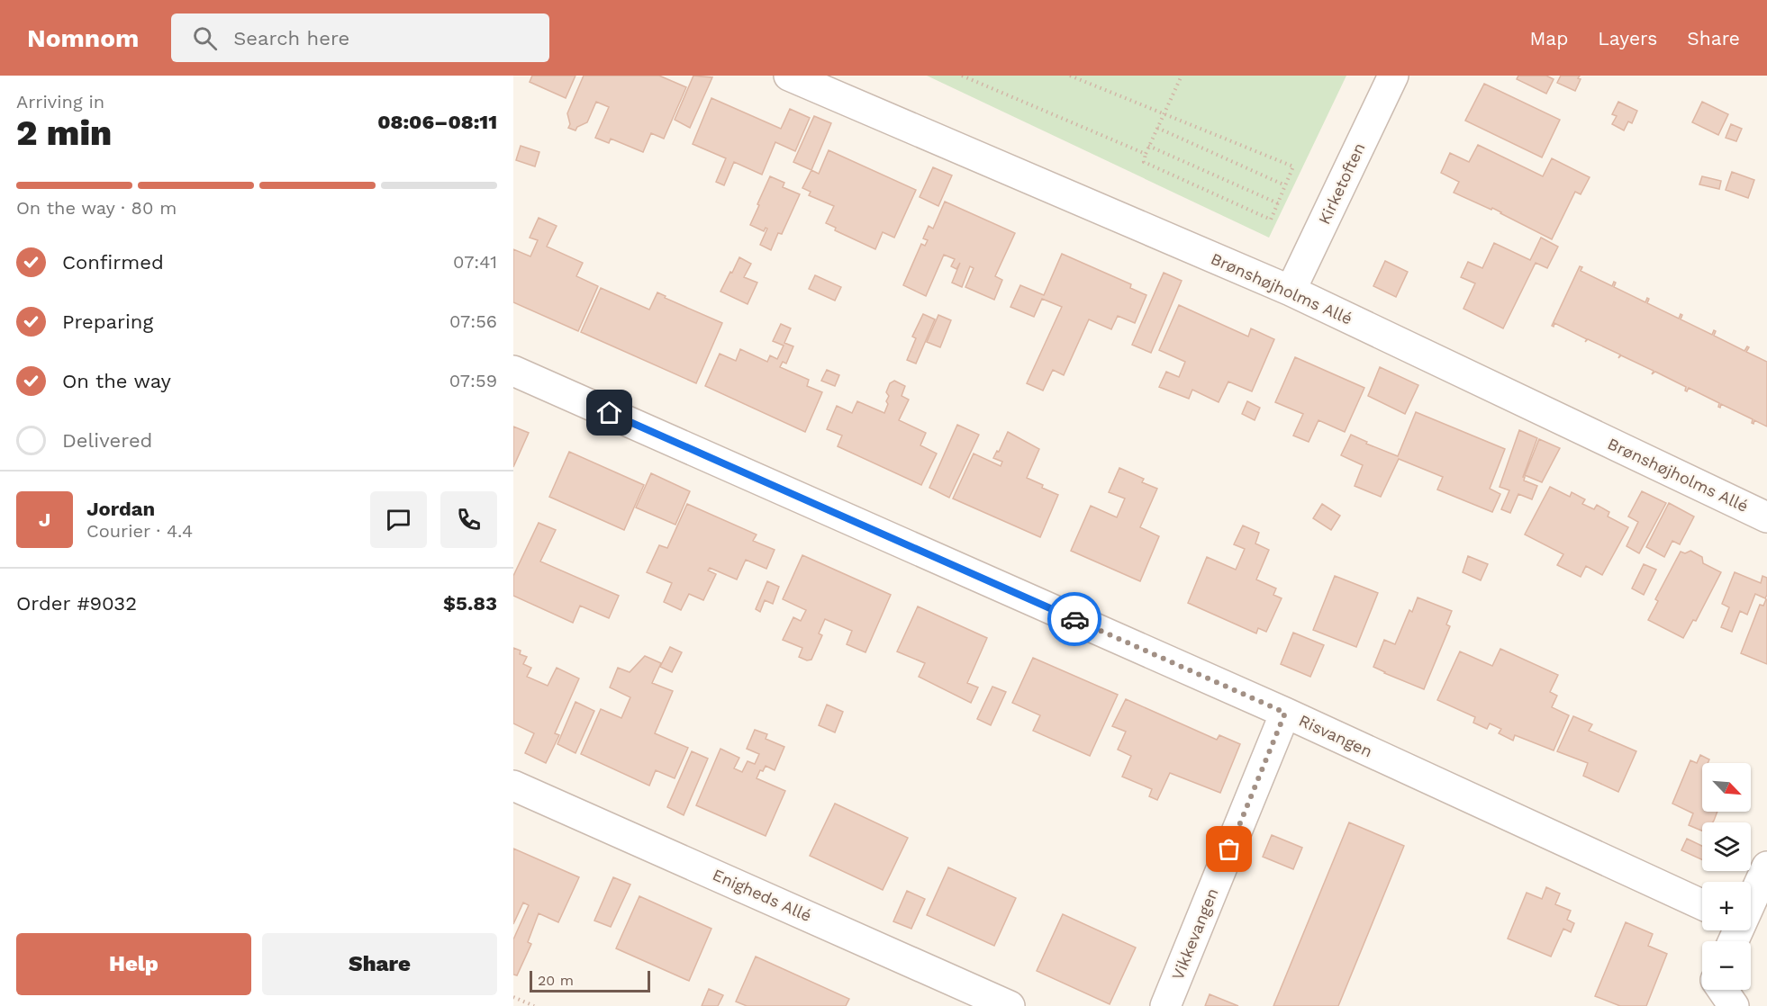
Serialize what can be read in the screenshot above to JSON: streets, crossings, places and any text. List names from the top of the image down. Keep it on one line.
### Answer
{"streets":{"street":["Kirketoften","Brønshøjholms Allé","Risvangen","Enigheds Allé","Vikkevangen"]},"crossings":[["Kirketoften","Brønshøjholms Allé"],["Risvangen","Vikkevangen"]],"scale_bar":"20 m","north":"bottom right","page":{"header":"Nomnom","search":"Search here","nav":["Map","Layers","Share"],"heading":["2 min","Arriving in","08:06–08:11"],"panel":["Jordan","Courier · 4.4","Order #9032","$5.83"],"bar":"On the way · 80 m","list":[["Confirmed","07:41"],["Preparing","07:56"],["On the way","07:59"],"Delivered"],"round":"J","map_buttons":["+","−"],"buttons":["Help","Share"],"scale":"20 m"}}
